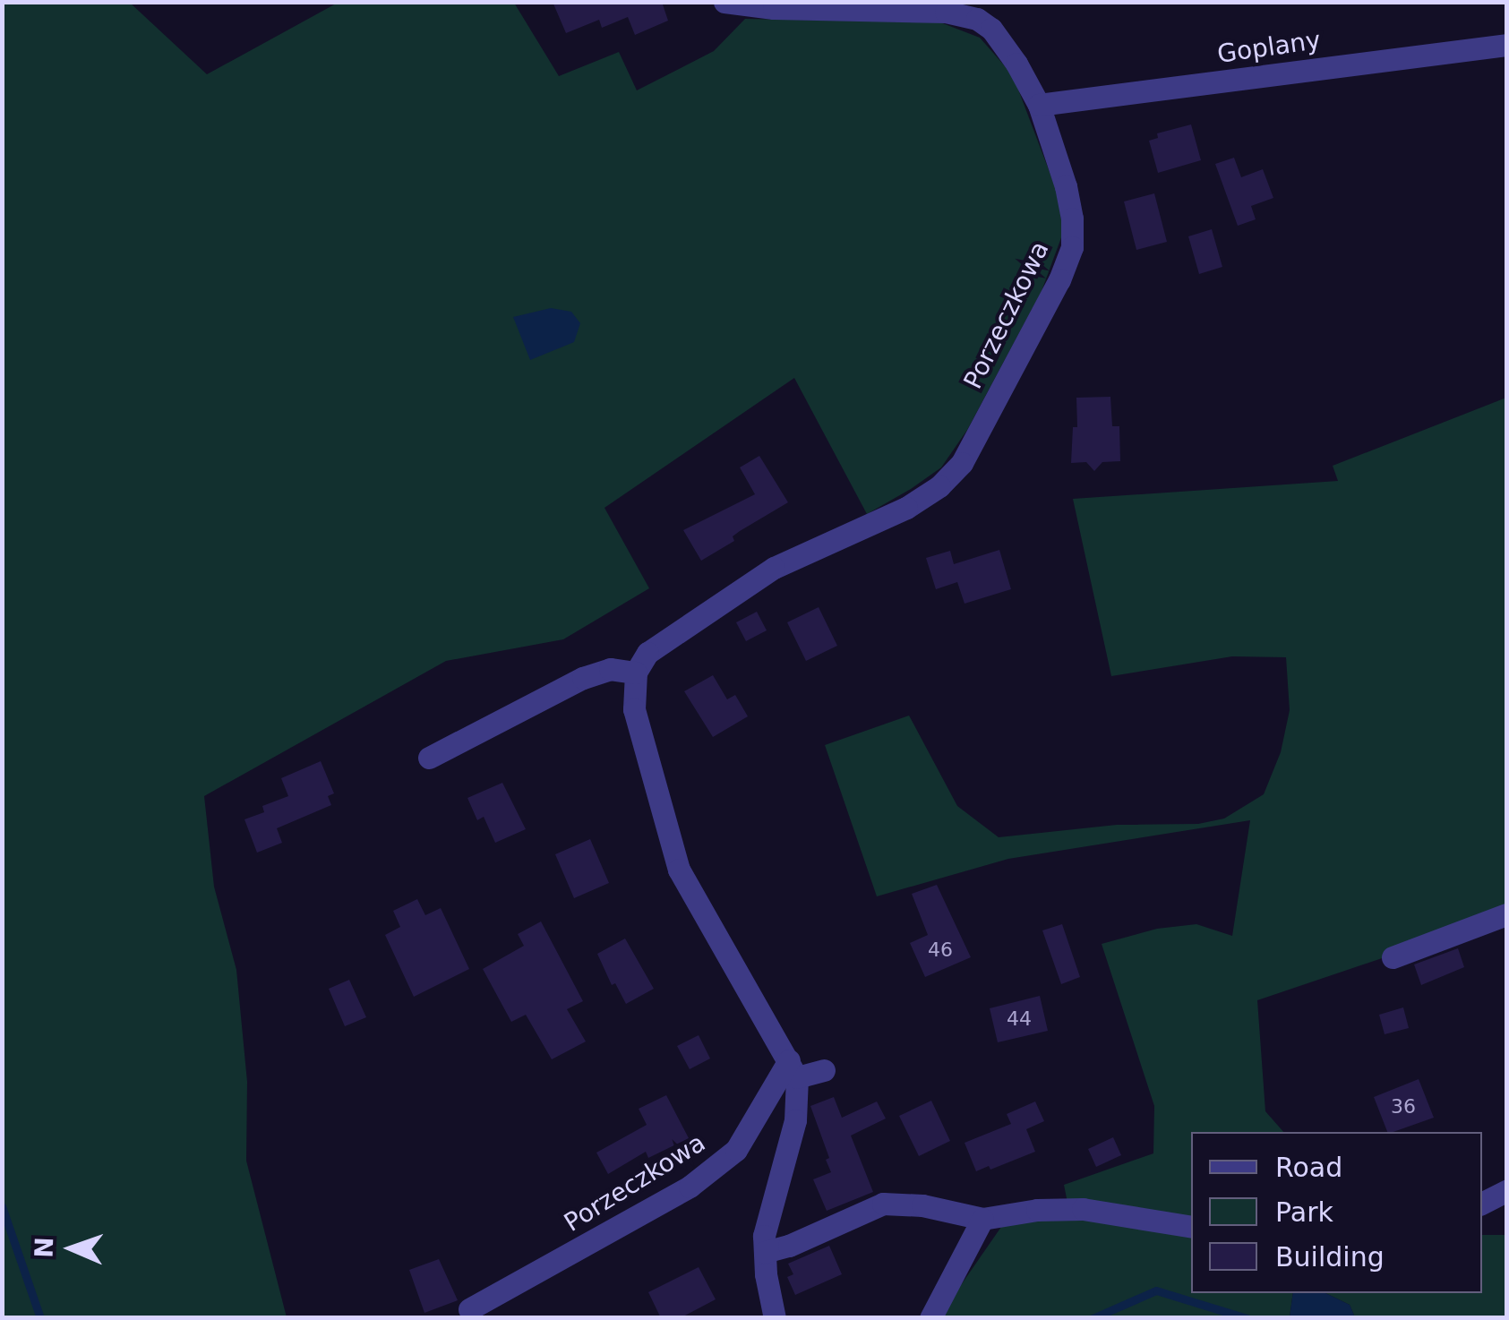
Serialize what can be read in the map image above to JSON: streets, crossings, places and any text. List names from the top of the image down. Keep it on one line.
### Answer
{"streets":{"street":["Goplany","Porzeczkowa"]},"crossings":[["Goplany","Porzeczkowa"]],"house_numbers":["46","44","36"],"legend":["Road","Park","Building"],"north":"left"}
